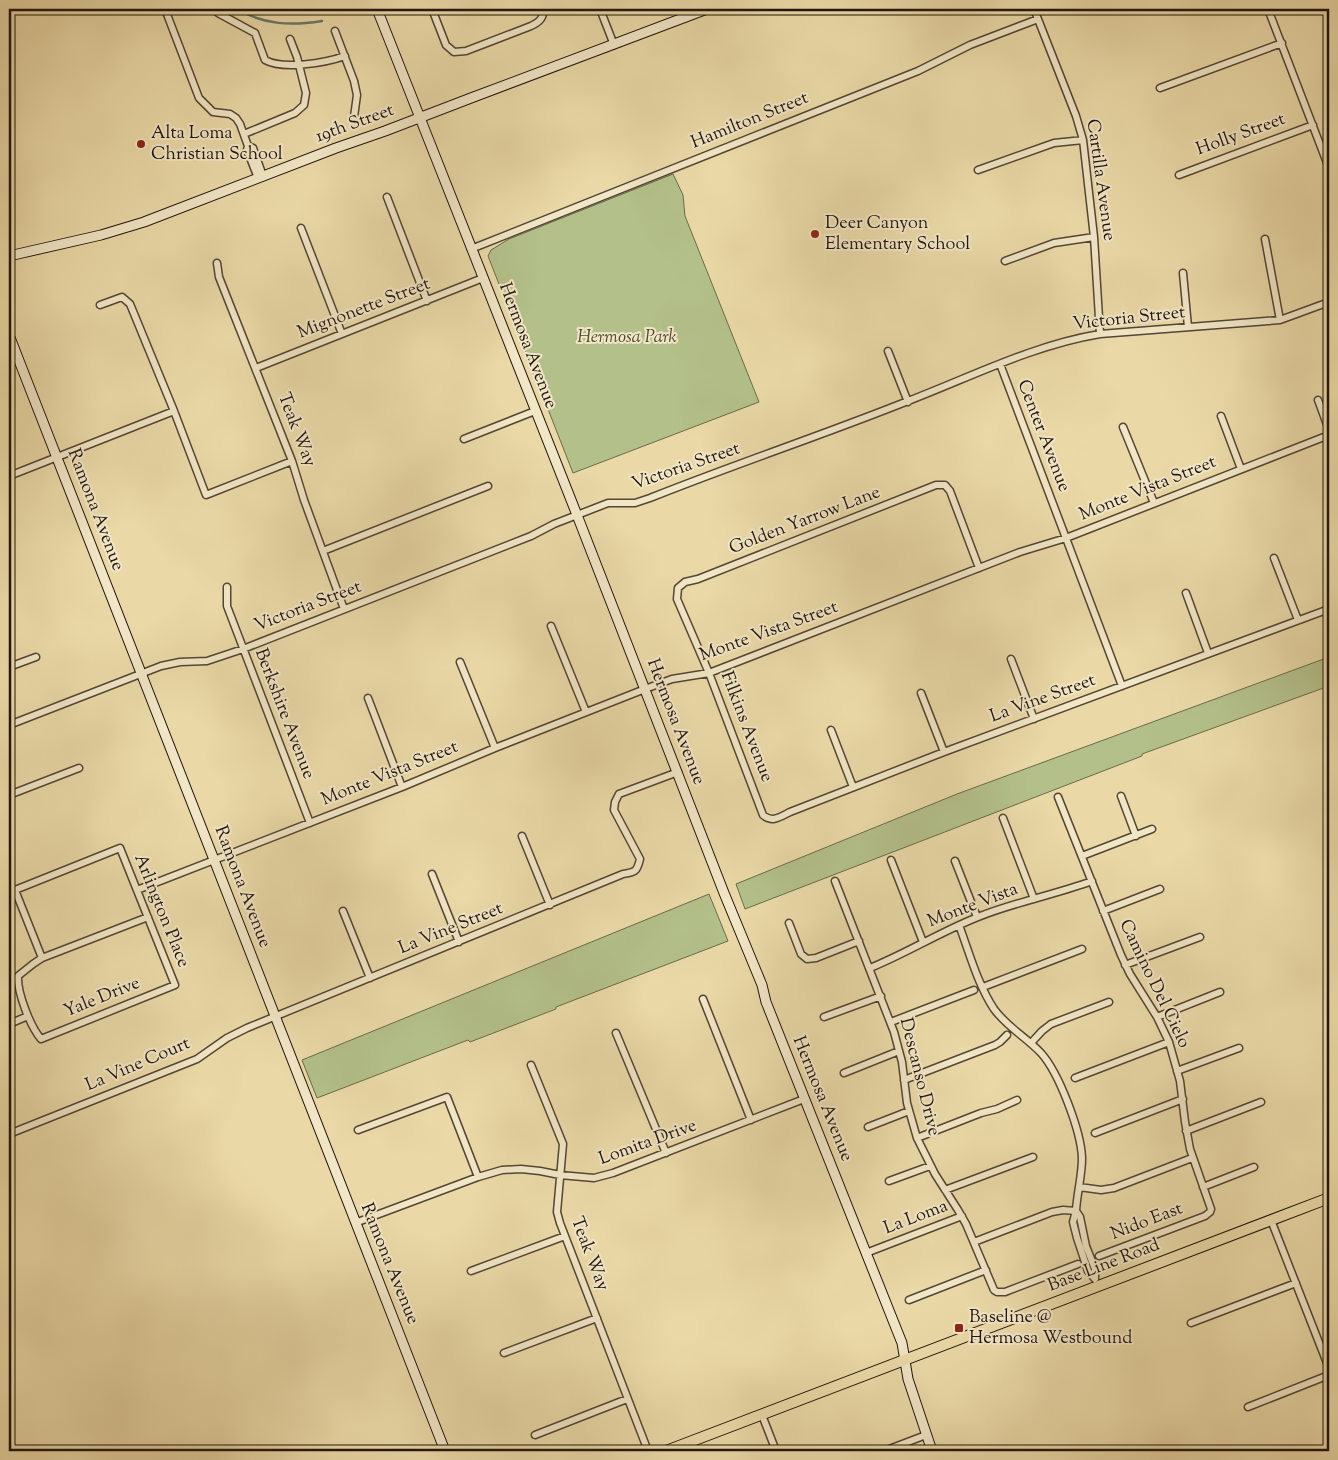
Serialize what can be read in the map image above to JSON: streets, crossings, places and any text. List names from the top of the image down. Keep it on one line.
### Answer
{"streets":{"main road":["Base Line Road"],"street":["Hamilton Street","19th Street","Holly Street","Cartilla Avenue","Mignonette Street","Victoria Street","Hermosa Avenue","Teak Way","Center Avenue","Monte Vista Street","Ramona Avenue","Golden Yarrow Lane","La Vine Street","Berkshire Avenue","Filkins Avenue","Monte Vista","Arlington Place","Camino Del Cielo","Yale Drive","La Vine Court","Descanso Drive","Lomita Drive","La Loma","Nido East"]},"crossings":[["Hamilton Street","Cartilla Avenue"],["Hamilton Street","Hermosa Avenue"],["19th Street","Hermosa Avenue"],["Cartilla Avenue","Victoria Street"],["Mignonette Street","Hermosa Avenue"],["Mignonette Street","Teak Way"],["Victoria Street","Hermosa Avenue"],["Victoria Street","Teak Way"],["Victoria Street","Center Avenue"],["Victoria Street","Ramona Avenue"],["Victoria Street","Berkshire Avenue"],["Hermosa Avenue","Monte Vista Street"],["Hermosa Avenue","La Vine Street"],["Hermosa Avenue","Lomita Drive"],["Hermosa Avenue","La Loma"],["Hermosa Avenue","Base Line Road"],["Teak Way","Lomita Drive"],["Center Avenue","Monte Vista Street"],["Center Avenue","La Vine Street"],["Monte Vista Street","Ramona Avenue"],["Monte Vista Street","Golden Yarrow Lane"],["Monte Vista Street","Berkshire Avenue"],["Monte Vista Street","Filkins Avenue"],["Monte Vista Street","Arlington Place"],["Ramona Avenue","La Vine Street"],["Ramona Avenue","La Vine Court"],["Ramona Avenue","Lomita Drive"],["Golden Yarrow Lane","Filkins Avenue"],["La Vine Street","Filkins Avenue"],["La Vine Street","La Vine Court"],["Monte Vista","Camino Del Cielo"],["Monte Vista","Descanso Drive"],["Arlington Place","Yale Drive"],["Camino Del Cielo","Nido East"],["Descanso Drive","La Loma"]],"parks":["Hermosa Park"],"places":{"other":["Alta Loma Christian School","Deer Canyon Elementary School"],"transit":["Baseline @ Hermosa Westbound"]}}
